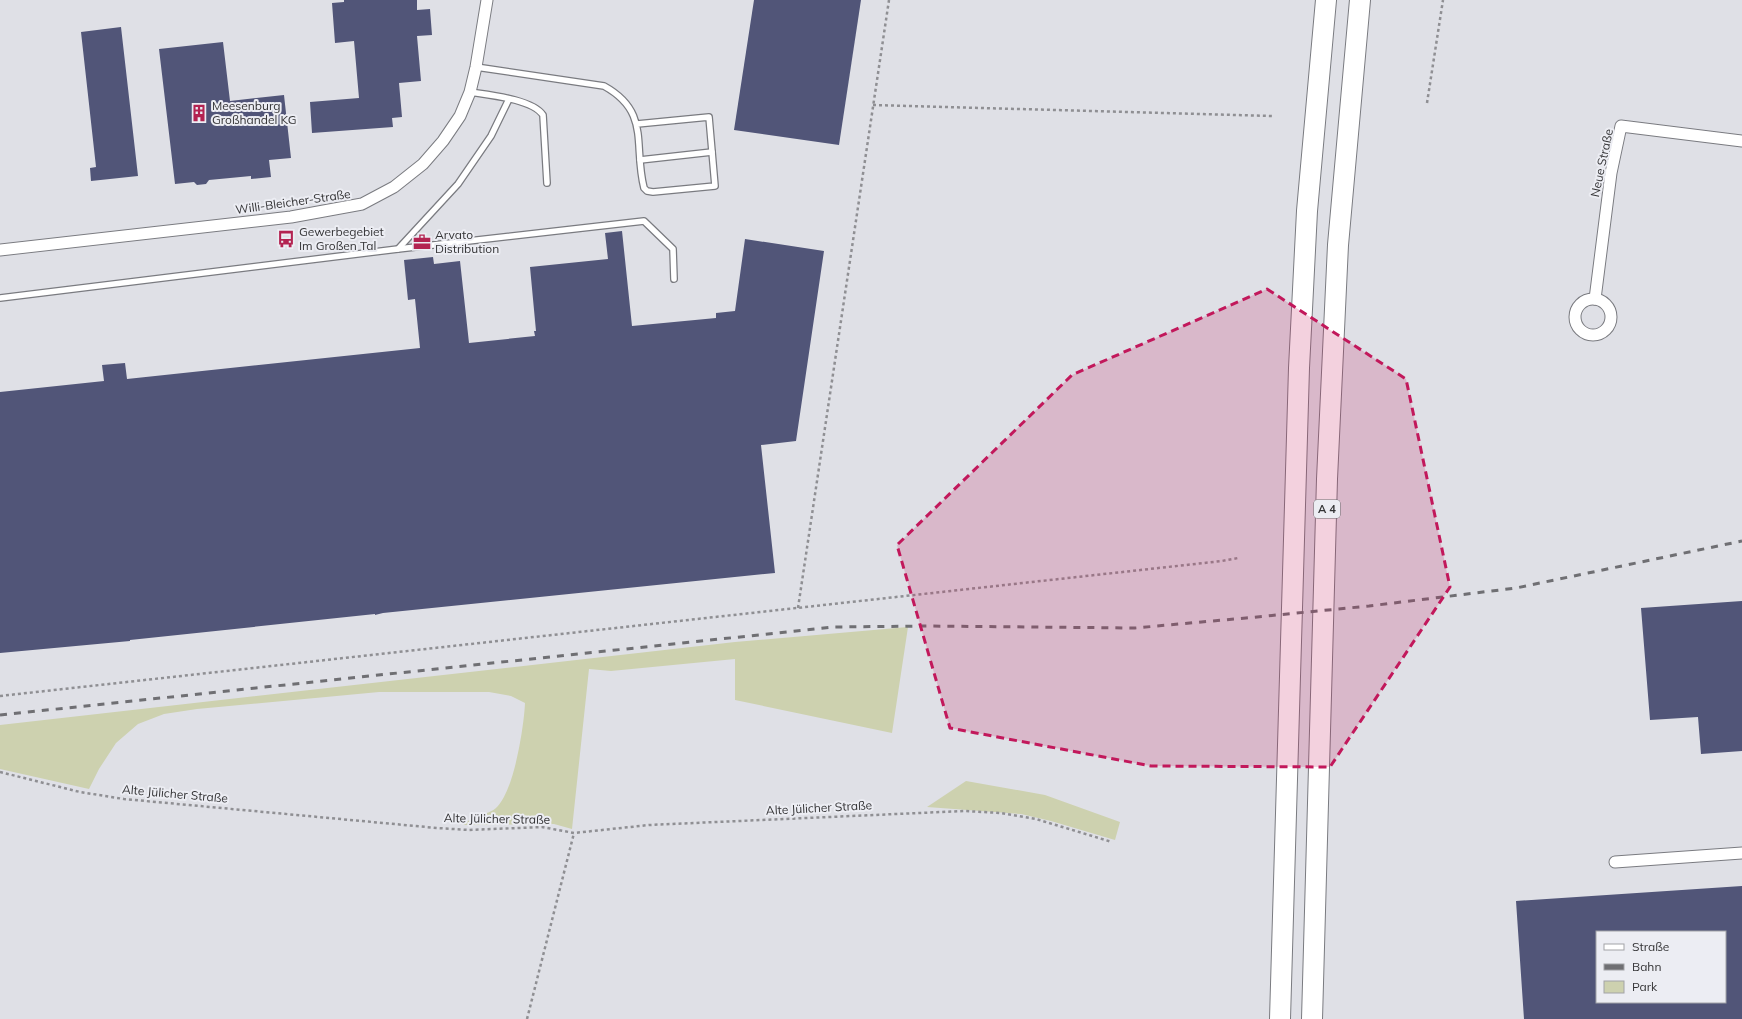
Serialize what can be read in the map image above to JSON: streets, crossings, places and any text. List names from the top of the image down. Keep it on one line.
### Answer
{"streets":{"highway":["A 4"],"street":["Neue Straße","Willi-Bleicher-Straße"],"path":["Alte Jülicher Straße"]},"places":{"building":["Meesenburg Großhandel KG"],"bus stop":["Gewerbegebiet Im Großen Tal"],"office":["Arvato Distribution"]},"legend":["Straße","Bahn","Park"]}
